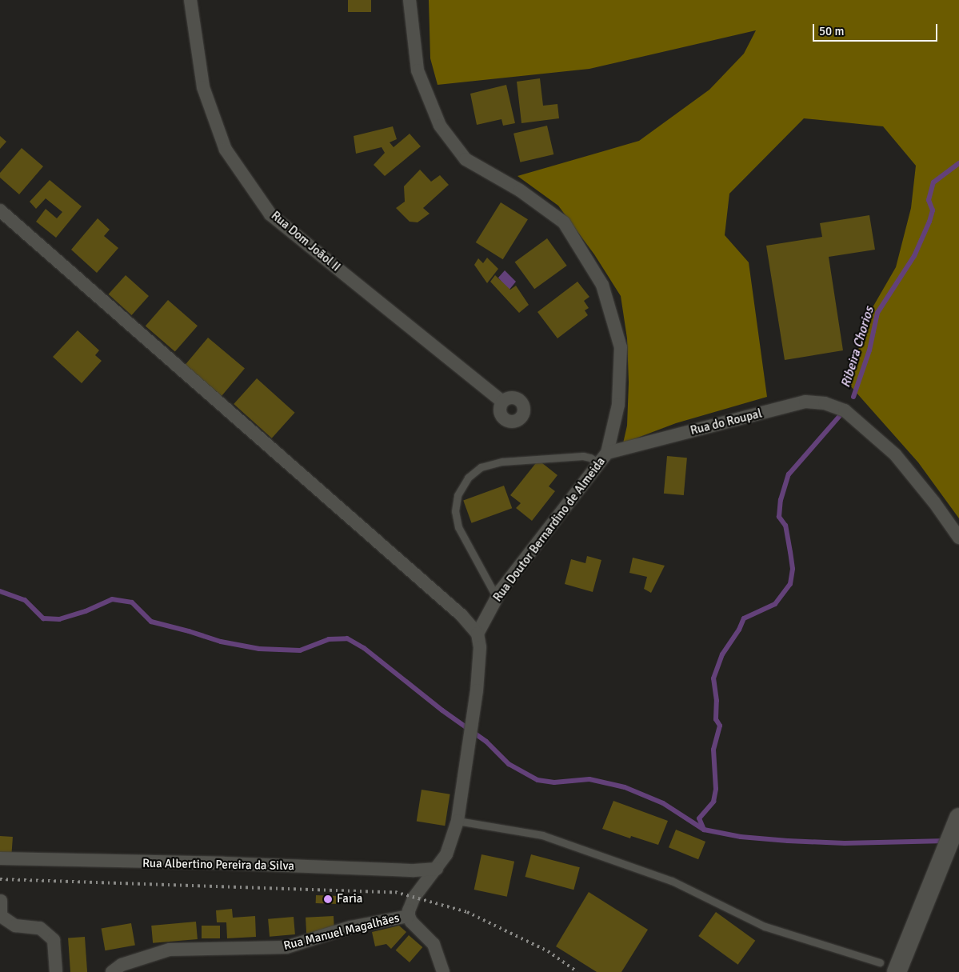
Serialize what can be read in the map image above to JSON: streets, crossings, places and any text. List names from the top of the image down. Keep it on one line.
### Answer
{"streets":{"street":["Rua Dom Joãol II","Rua do Roupal","Rua Doutor Bernardino de Almeida","Rua Albertino Pereira da Silva","Rua Manuel Magalhães"]},"crossings":[["Rua do Roupal","Rua Doutor Bernardino de Almeida"]],"water":["Ribeira Chorios"],"places":["Faria"],"scale_bar":"50 m"}
